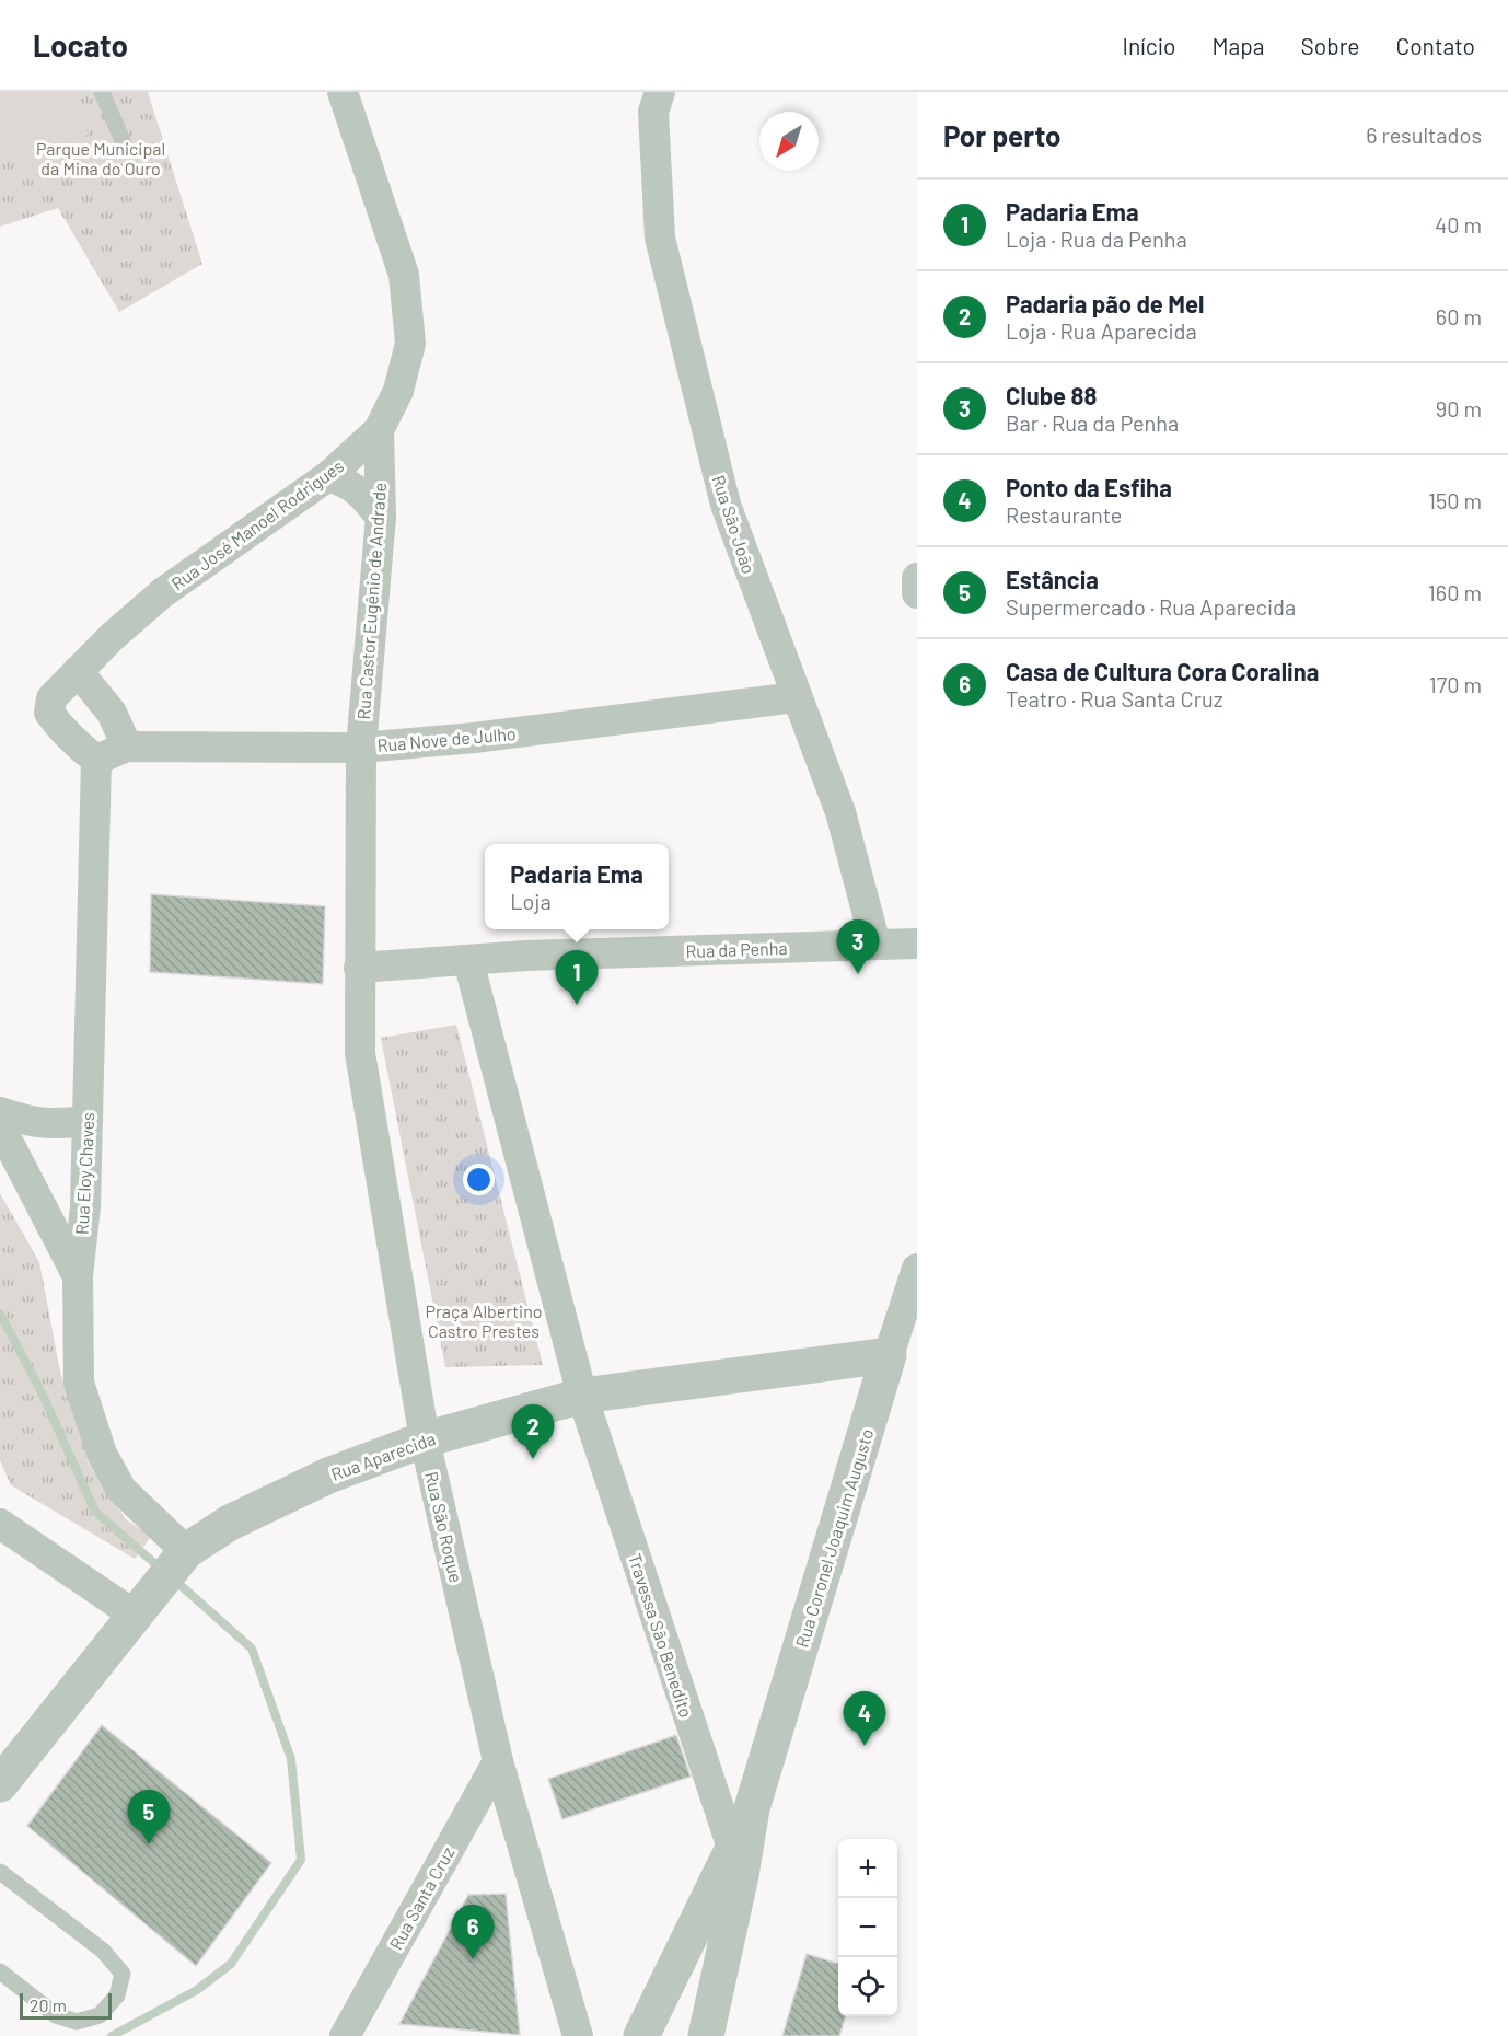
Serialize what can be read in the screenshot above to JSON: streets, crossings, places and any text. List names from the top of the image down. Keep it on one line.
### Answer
{"streets":{"street":["Rua José Manoel Rodrigues","Rua São João","Rua Castor Eugênio de Andrade","Rua Nove de Julho","Rua da Penha","Rua Eloy Chaves","Rua Aparecida","Rua São Roque","Rua Coronel Joaquim Augusto","Travessa São Benedito","Rua Santa Cruz"]},"crossings":[["Rua José Manoel Rodrigues","Rua Castor Eugênio de Andrade"],["Rua José Manoel Rodrigues","Rua Nove de Julho"],["Rua José Manoel Rodrigues","Rua Eloy Chaves"],["Rua São João","Rua Nove de Julho"],["Rua São João","Rua da Penha"],["Rua Castor Eugênio de Andrade","Rua Nove de Julho"],["Rua Castor Eugênio de Andrade","Rua da Penha"],["Rua Castor Eugênio de Andrade","Rua São Roque"],["Rua Nove de Julho","Rua Eloy Chaves"],["Rua da Penha","Rua São Roque"],["Rua Eloy Chaves","Rua Aparecida"],["Rua Aparecida","Rua São Roque"],["Rua Aparecida","Rua Coronel Joaquim Augusto"],["Rua Aparecida","Travessa São Benedito"],["Rua São Roque","Rua Santa Cruz"],["Rua Coronel Joaquim Augusto","Travessa São Benedito"]],"parks":["Parque Municipal da Mina do Ouro","Praça Albertino Castro Prestes"],"scale_bar":"20 m","north":"bottom left","page":{"header":"Locato","nav":["Início","Mapa","Sobre","Contato"],"heading":["Por perto","6 resultados"],"list":[{"mark":"1","name":"Padaria Ema","note":"Loja · Rua da Penha","value":"40 m"},{"mark":"2","name":"Padaria pão de Mel","note":"Loja · Rua Aparecida","value":"60 m"},{"mark":"3","name":"Clube 88","note":"Bar · Rua da Penha","value":"90 m"},{"mark":"4","name":"Ponto da Esfiha","note":"Restaurante","value":"150 m"},{"mark":"5","name":"Estância","note":"Supermercado · Rua Aparecida","value":"160 m"},{"mark":"6","name":"Casa de Cultura Cora Coralina","note":"Teatro · Rua Santa Cruz","value":"170 m"}],"popup":["Padaria Ema","Loja"],"pins":["3","1","2","4","5","6"],"map_buttons":["+","−"],"scale":"20 m"}}
